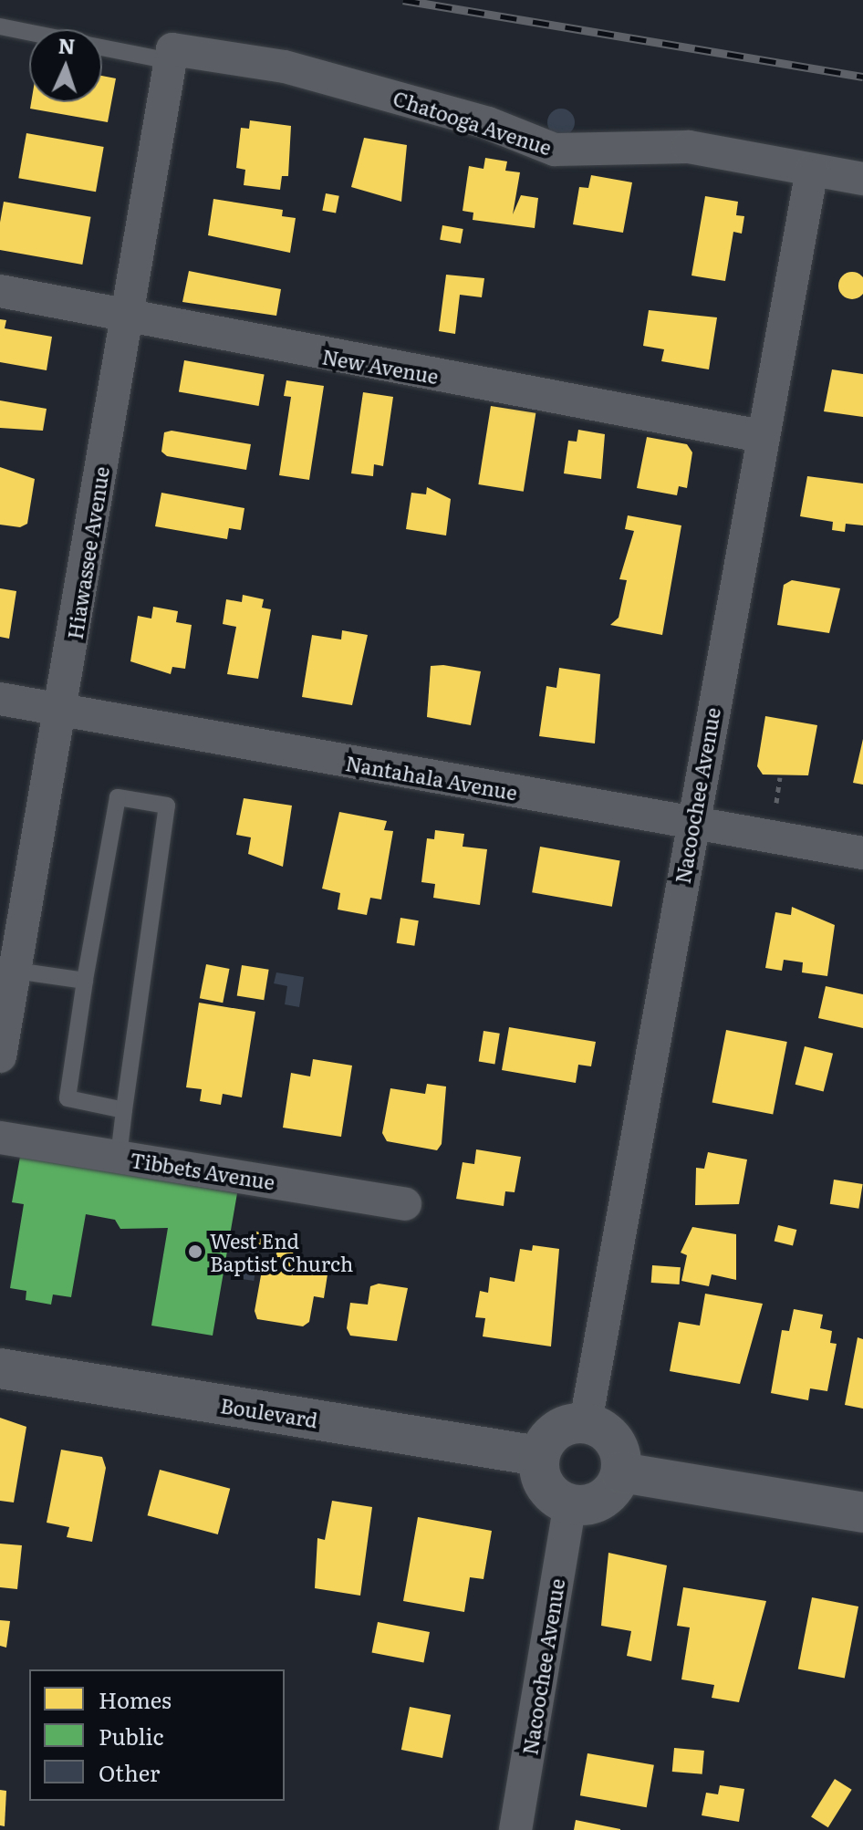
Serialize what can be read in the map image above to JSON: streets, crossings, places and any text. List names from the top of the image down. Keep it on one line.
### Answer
{"streets":{"street":["Chatooga Avenue","New Avenue","Hiawassee Avenue","Nantahala Avenue","Nacoochee Avenue","Tibbets Avenue","Boulevard"]},"crossings":[["Chatooga Avenue","Hiawassee Avenue"],["Chatooga Avenue","Nacoochee Avenue"],["New Avenue","Hiawassee Avenue"],["New Avenue","Nacoochee Avenue"],["Hiawassee Avenue","Nantahala Avenue"],["Nantahala Avenue","Nacoochee Avenue"],["Nacoochee Avenue","Boulevard"]],"places":["West End Baptist Church"],"legend":["Homes","Public","Other"],"north":"top"}
